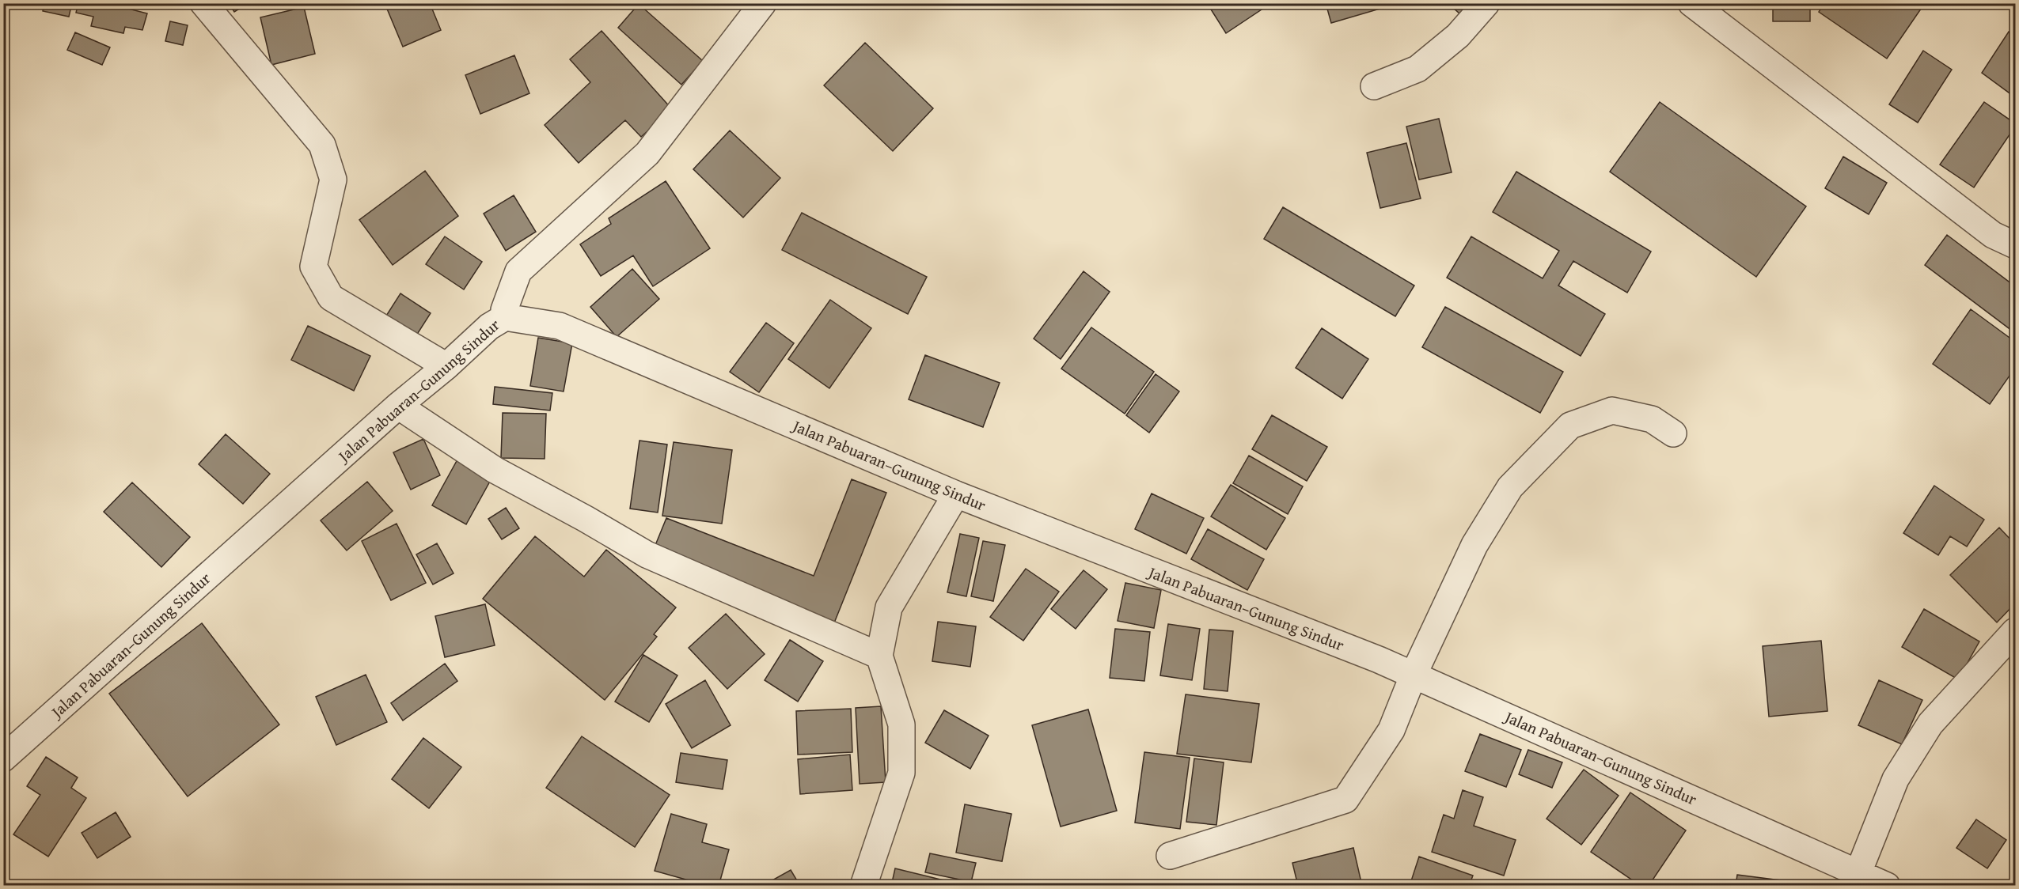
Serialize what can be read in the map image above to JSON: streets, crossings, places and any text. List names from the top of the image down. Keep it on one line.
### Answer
{"streets":{"street":["Jalan Pabuaran–Gunung Sindur"]}}
